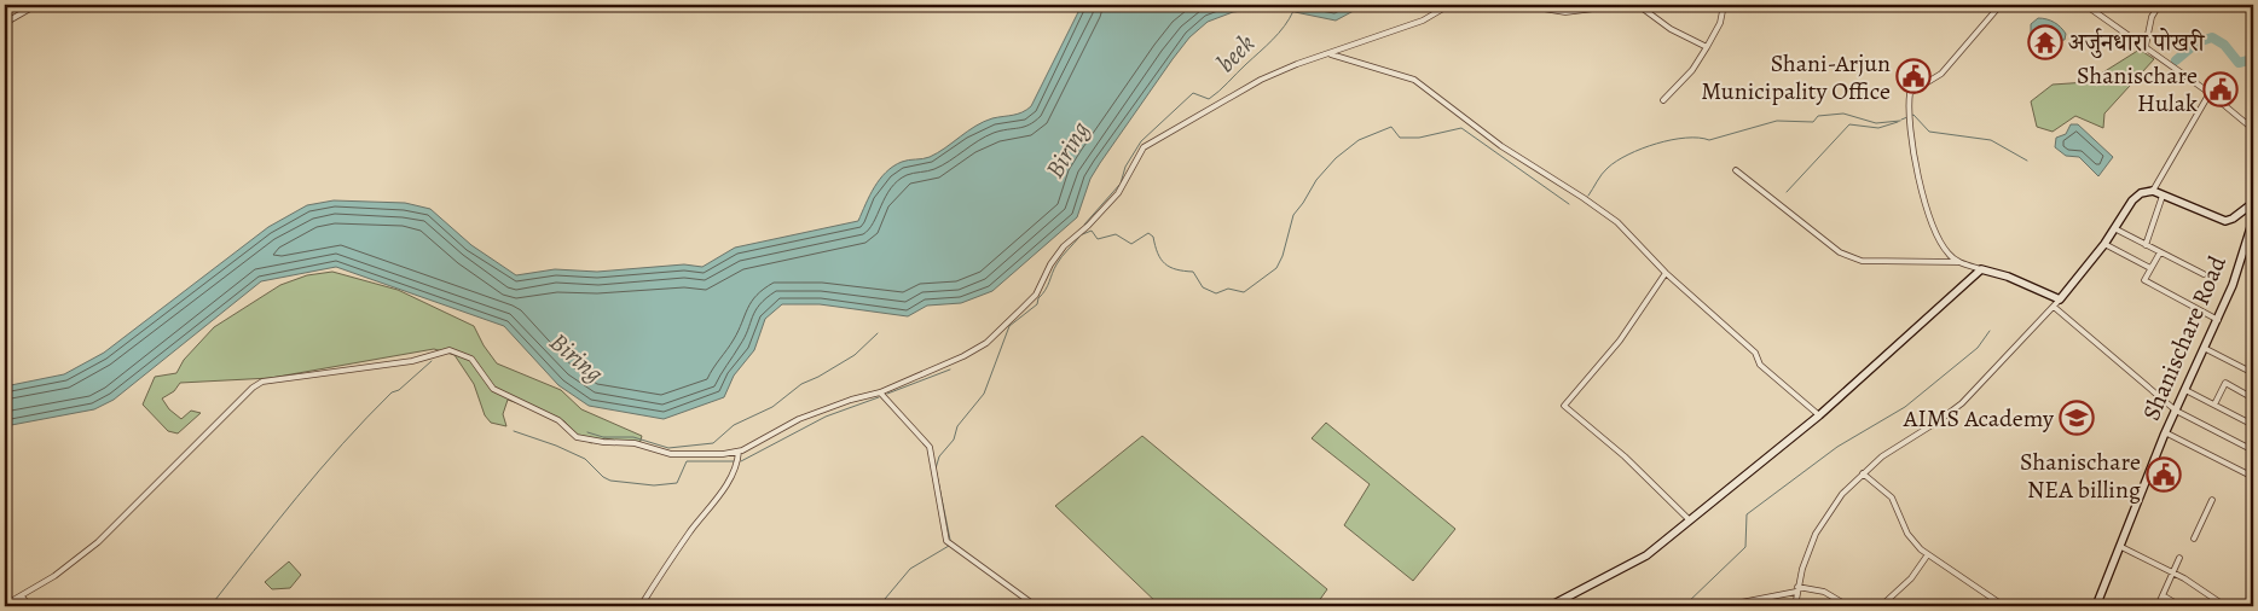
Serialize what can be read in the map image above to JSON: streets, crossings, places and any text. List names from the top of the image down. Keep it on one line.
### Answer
{"streets":{"street":["Shanischare Road"]},"water":["beek","Biring"],"places":{"temple":["अर्जुनधारा पोखरी"],"public building":["Shani-Arjun Municipality Office","Shanischare Hulak","Shanischare NEA billing"],"school or university":["AIMS Academy"]}}
